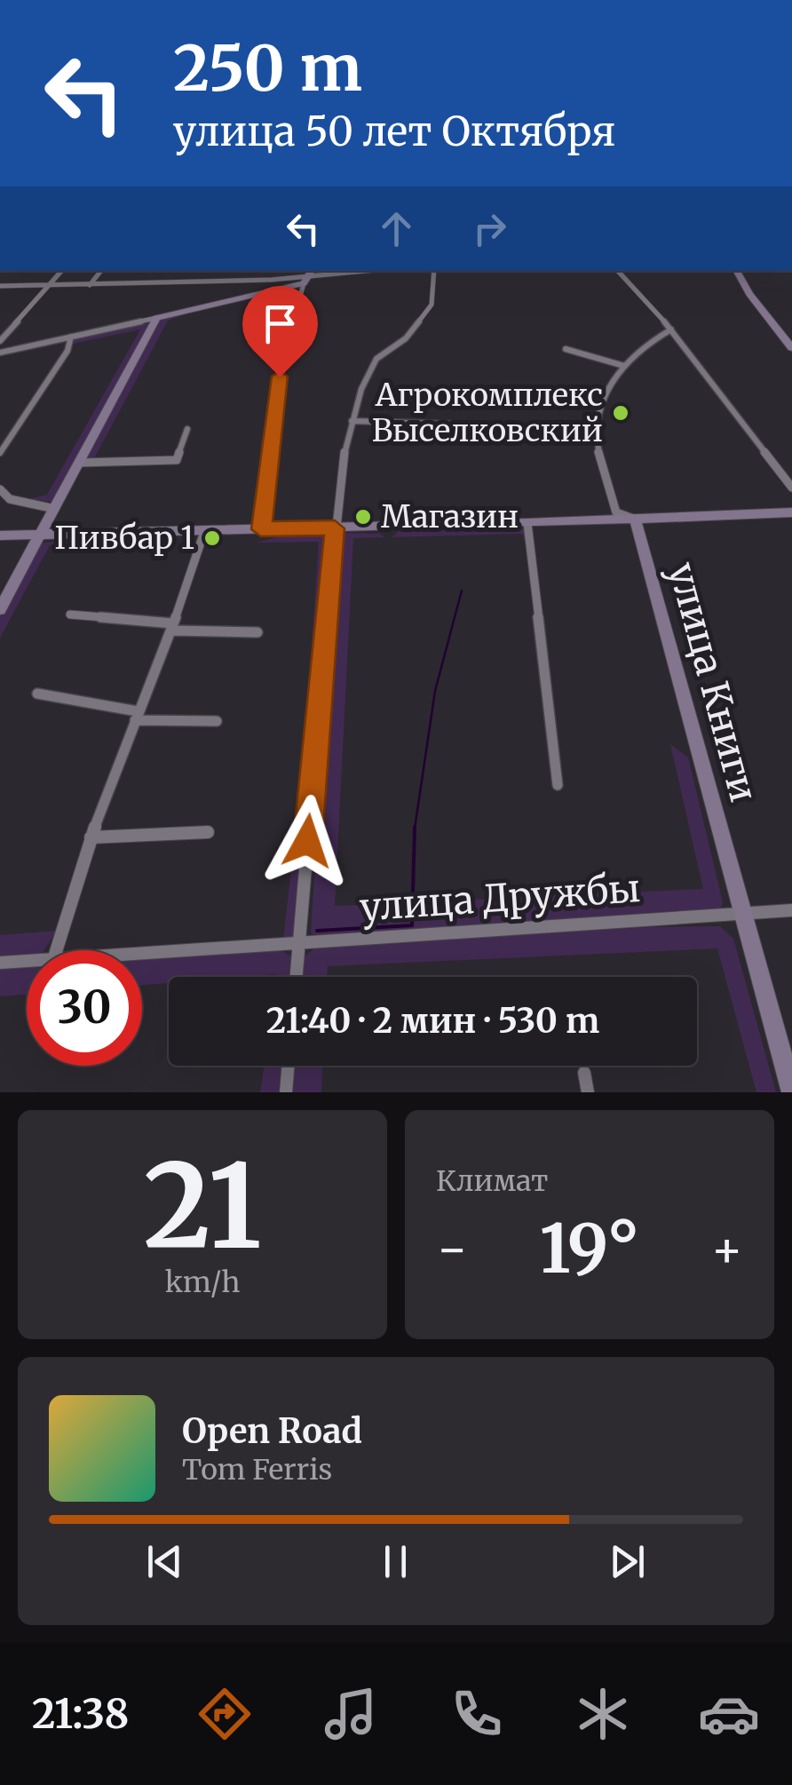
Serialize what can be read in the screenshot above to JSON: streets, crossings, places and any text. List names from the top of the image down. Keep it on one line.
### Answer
{"streets":{"main road":["улица Книги"],"street":["улица Дружбы"]},"crossings":[["улица Книги","улица Дружбы"]],"places":["Агрокомплекс Выселковский","Магазин","Пивбар 1"],"page":{"turn":["250 m","улица 50 лет Октября"],"limit":"30","trip":"21:40 · 2 мин · 530 m","tile":[["21","km/h"],"Климат"],"heat":["−","19°","+"],"song":["Open Road","Tom Ferris"],"tabs":"21:38"}}
